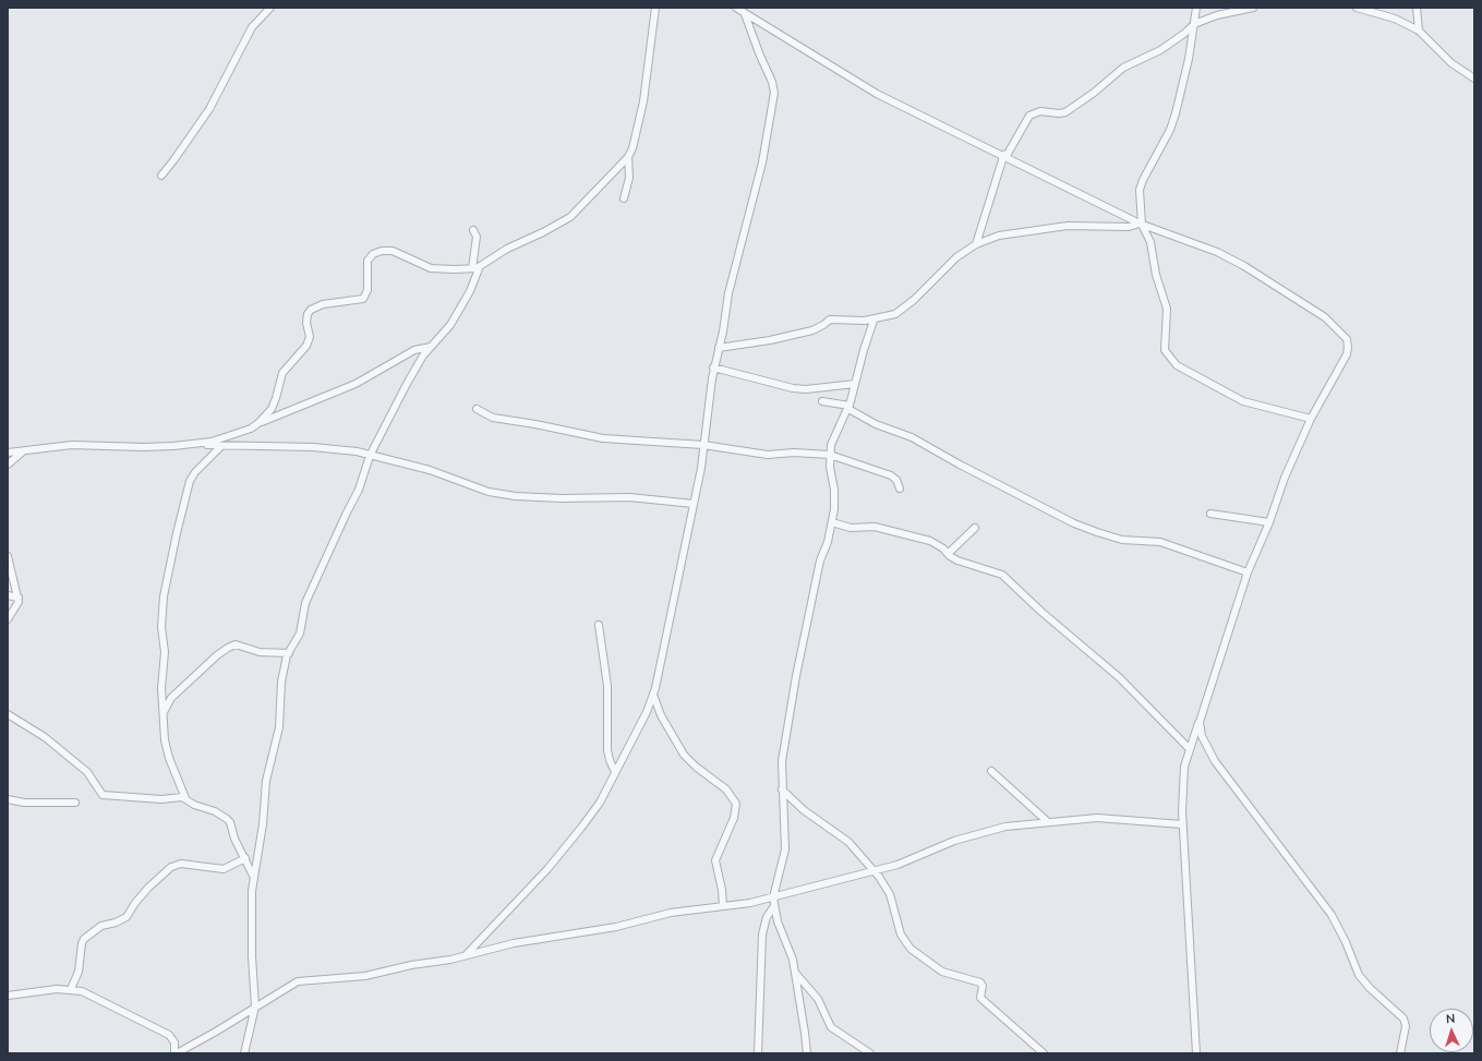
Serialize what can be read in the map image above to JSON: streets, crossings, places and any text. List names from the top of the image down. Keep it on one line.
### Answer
{"north":"top"}
